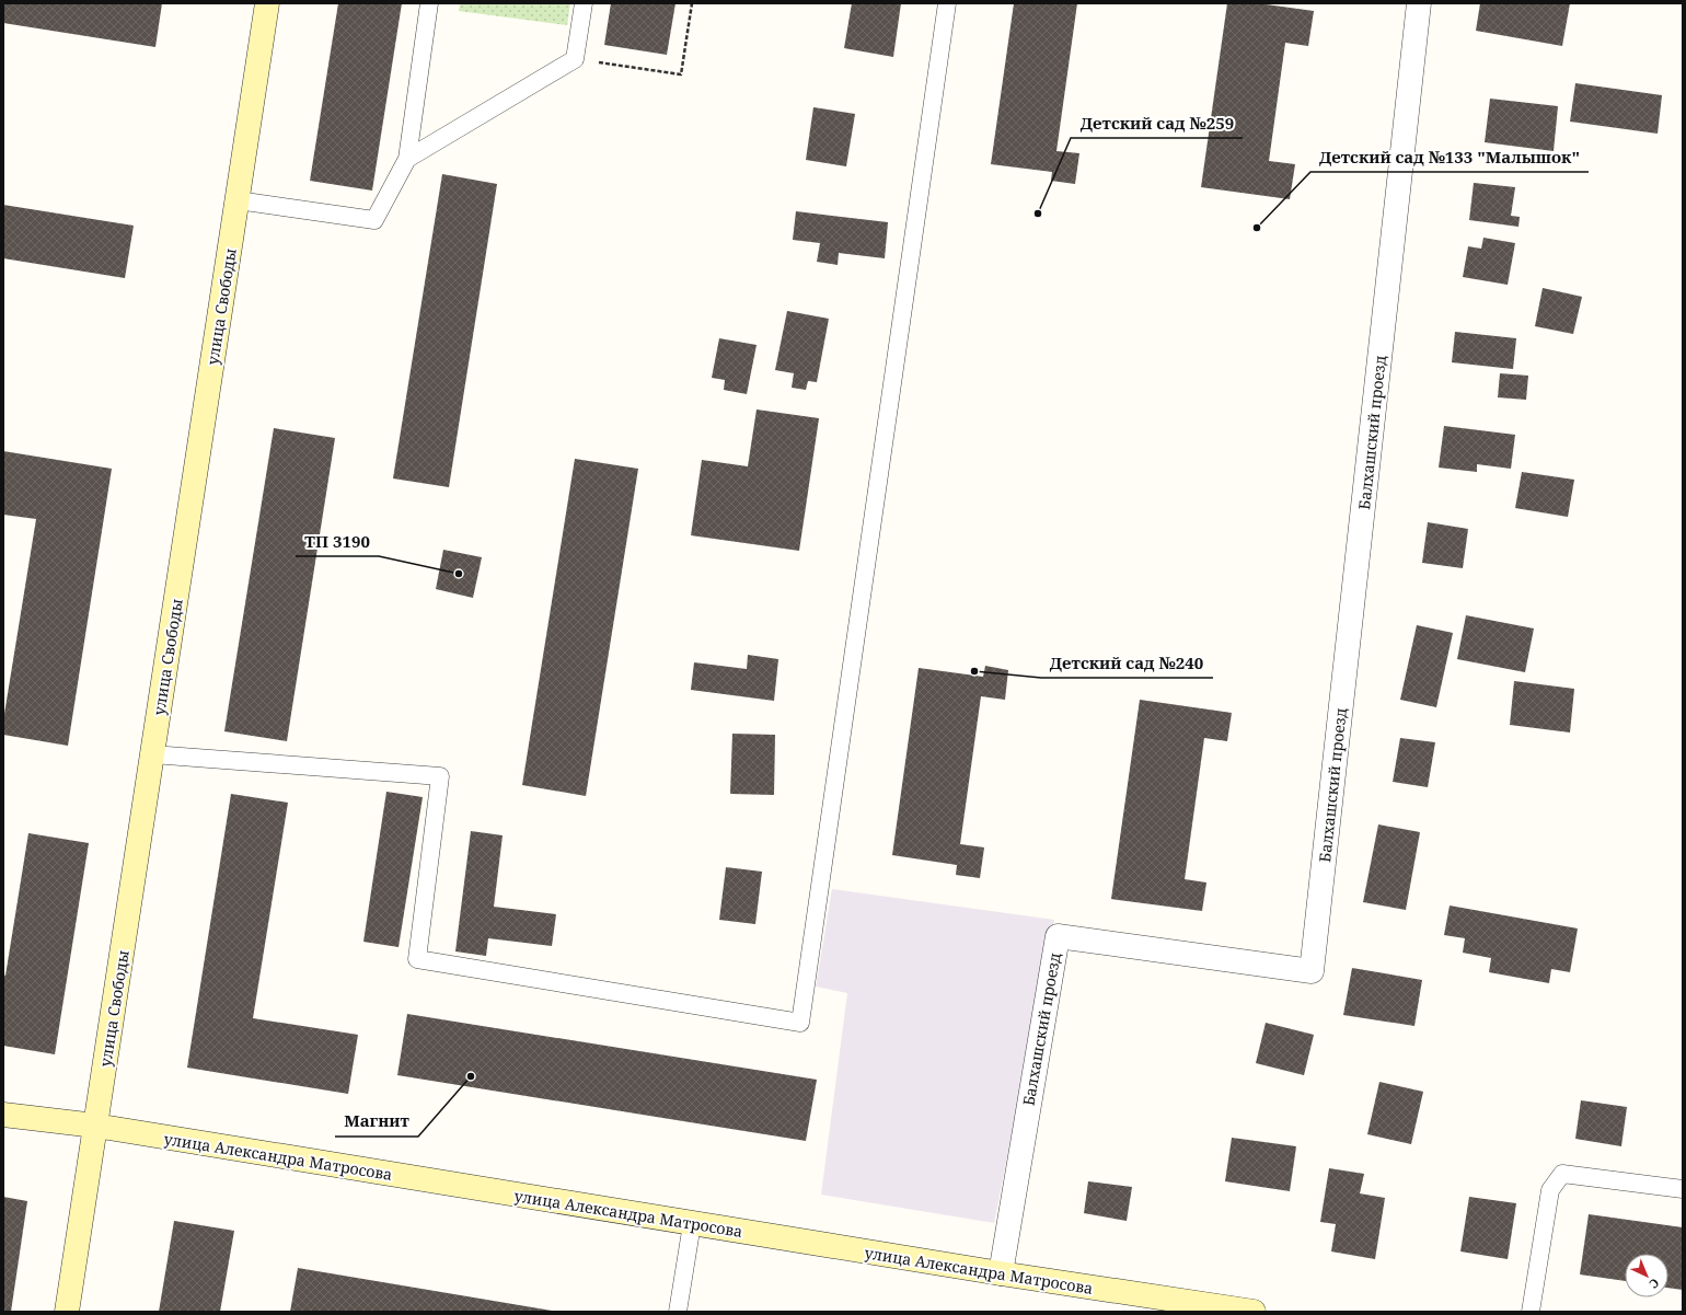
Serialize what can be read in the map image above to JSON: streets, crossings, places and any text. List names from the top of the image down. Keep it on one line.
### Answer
{"streets":{"main road":["улица Свободы","улица Александра Матросова"],"street":["Балхашский проезд"]},"crossings":[["улица Свободы","улица Александра Матросова"],["Балхашский проезд","улица Александра Матросова"]],"places":["Детский сад №259","Детский сад №133 \"Малышок\"","ТП 3190","Детский сад №240","Магнит"],"north":"bottom right"}
